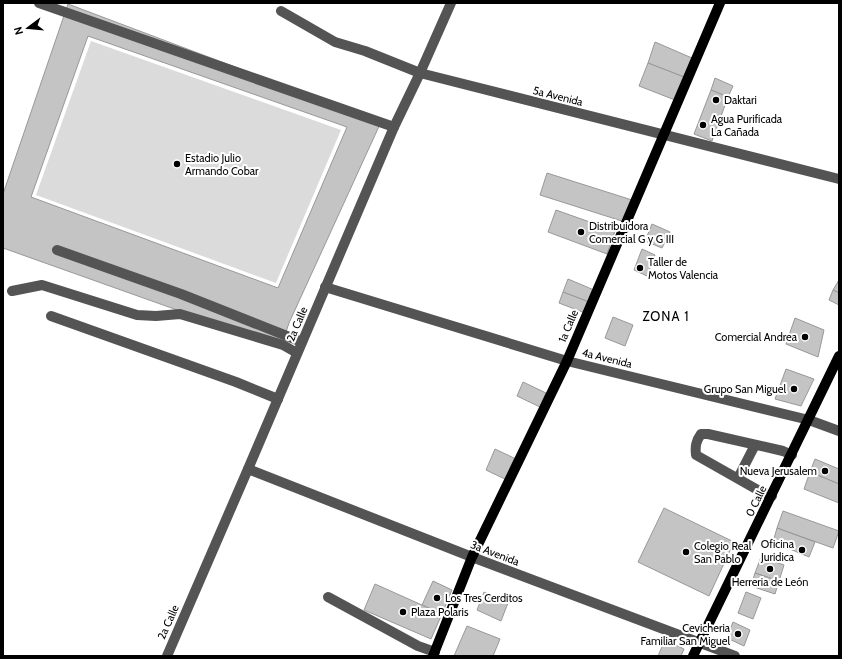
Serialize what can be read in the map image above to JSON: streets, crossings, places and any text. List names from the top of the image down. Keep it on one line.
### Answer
{"streets":{"main road":["1a Calle","0 Calle"],"street":["5a Avenida","2a Calle","4a Avenida","3a Avenida"]},"crossings":[["5a Avenida","2a Calle"],["5a Avenida","1a Calle"],["2a Calle","4a Avenida"],["2a Calle","3a Avenida"],["1a Calle","4a Avenida"],["1a Calle","3a Avenida"],["4a Avenida","0 Calle"],["0 Calle","3a Avenida"]],"districts":["ZONA 1"],"places":["Daktari","Agua Purificada La Cañada","Estadio Julio Armando Cobar","Distribuidora Comercial G y G III","Taller de Motos Valencia","Comercial Andrea","Grupo San Miguel","Nueva Jerusalem","Oficina Juridica","Colegio Real San Pablo","Herreria de León","Los Tres Cerditos","Plaza Polaris","Cevicheria Familiar San Miguel"],"north":"left"}
